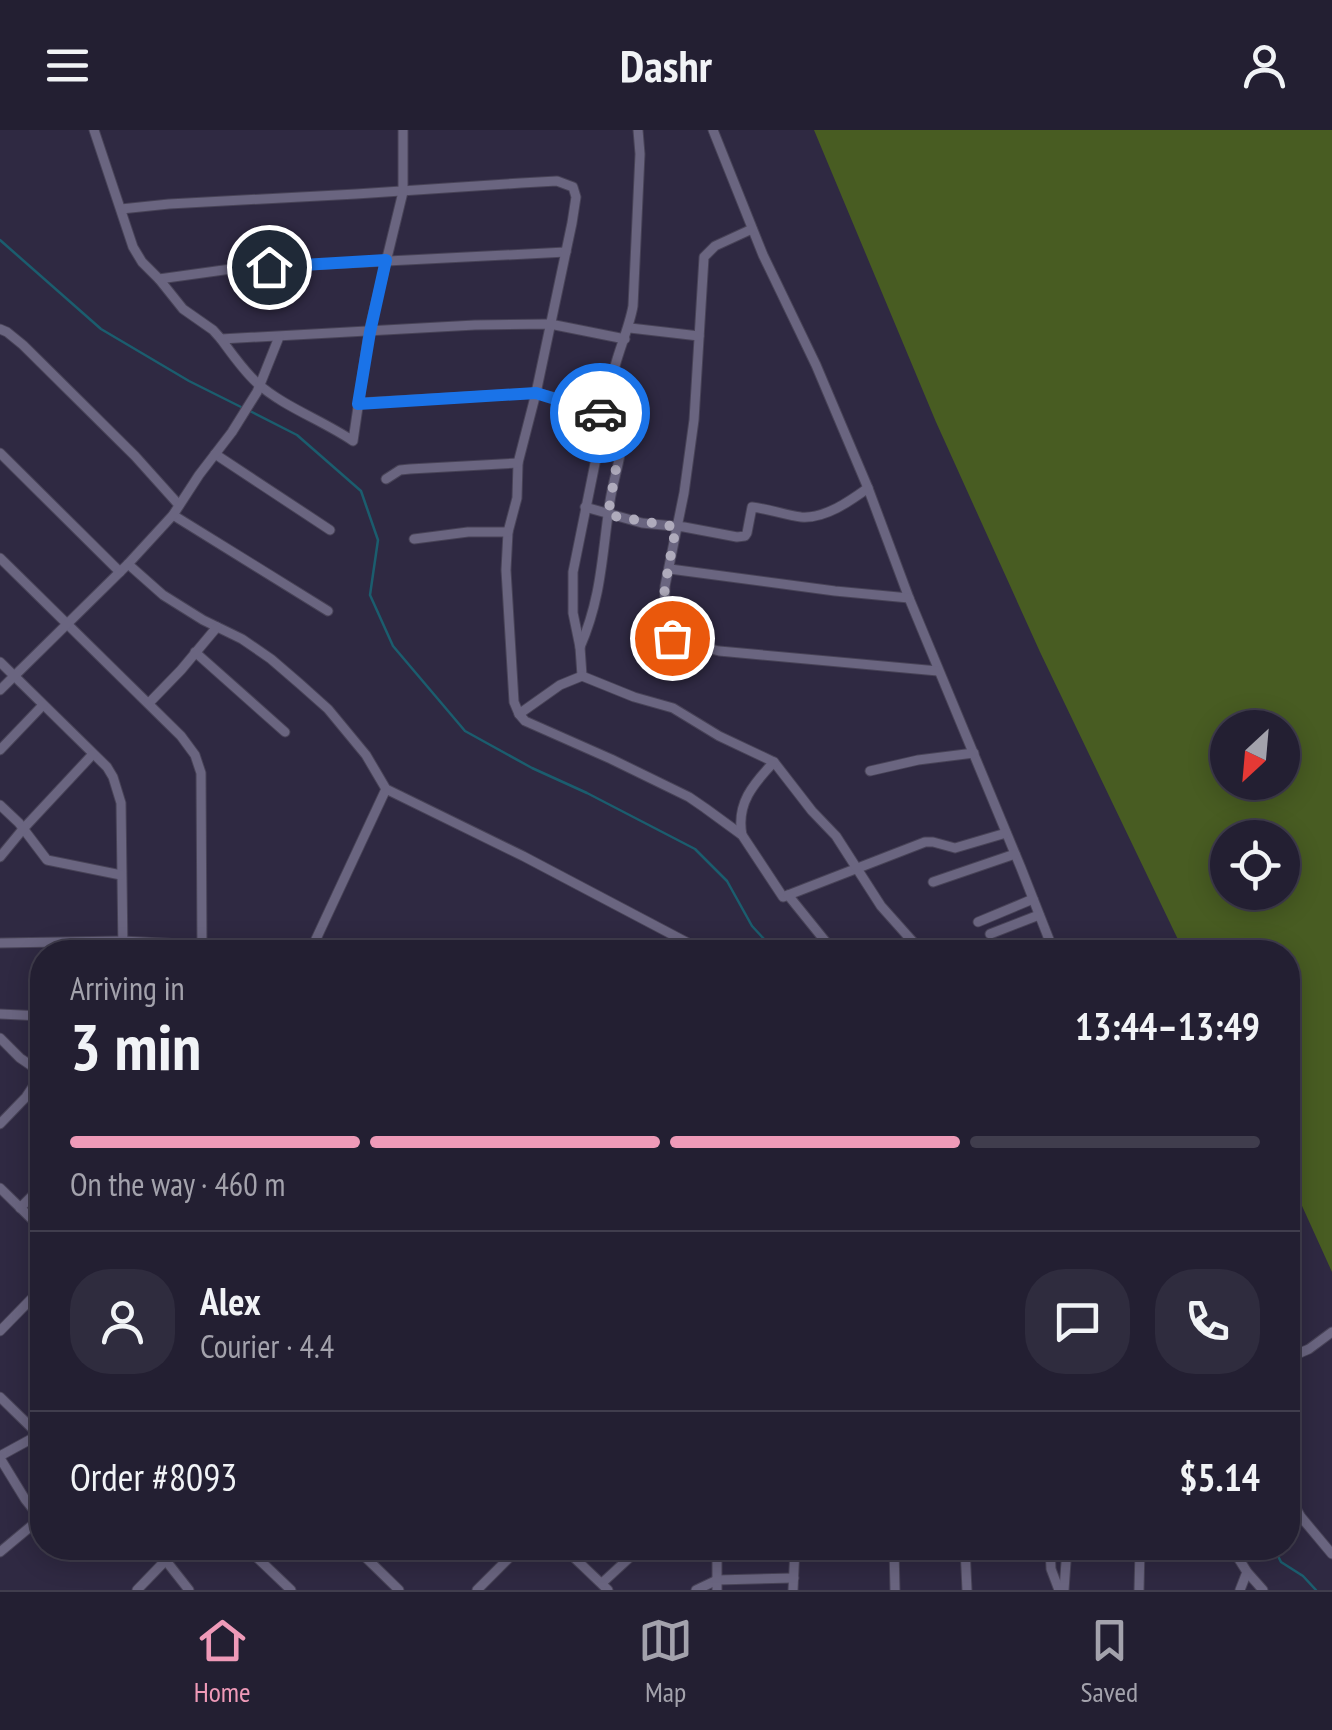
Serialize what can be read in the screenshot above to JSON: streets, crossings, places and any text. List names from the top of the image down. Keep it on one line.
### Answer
{"north":"bottom left","page":{"header":"Dashr","heading":["3 min","Arriving in","13:44–13:49"],"panel":["Alex","Courier · 4.4","Order #8093","$5.14"],"bar":"On the way · 460 m","tabs":["Home","Map","Saved"]}}
